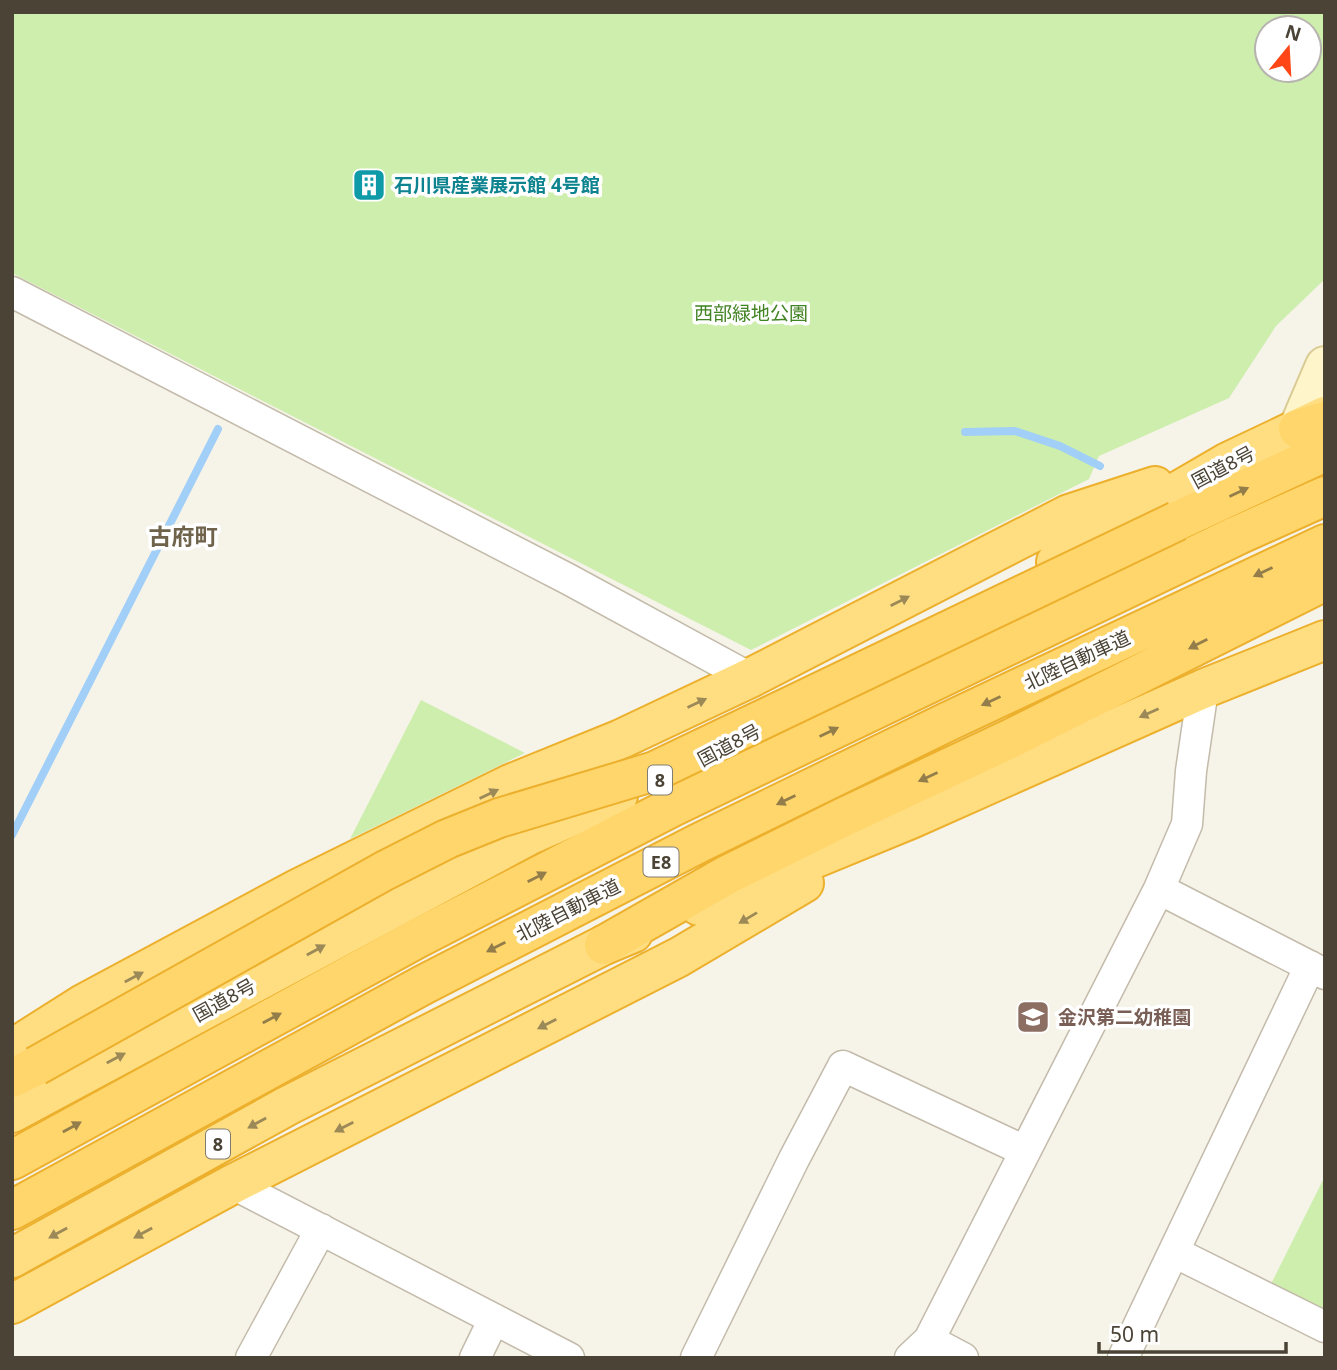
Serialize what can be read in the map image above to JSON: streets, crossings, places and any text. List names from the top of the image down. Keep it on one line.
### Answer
{"streets":{"highway":["国道8号","北陸自動車道","8","E8"]},"districts":["古府町"],"parks":["西部緑地公園"],"places":{"building":["石川県産業展示館 4号館"],"school or university":["金沢第二幼稚園"]},"scale_bar":"50 m","north":"top"}
